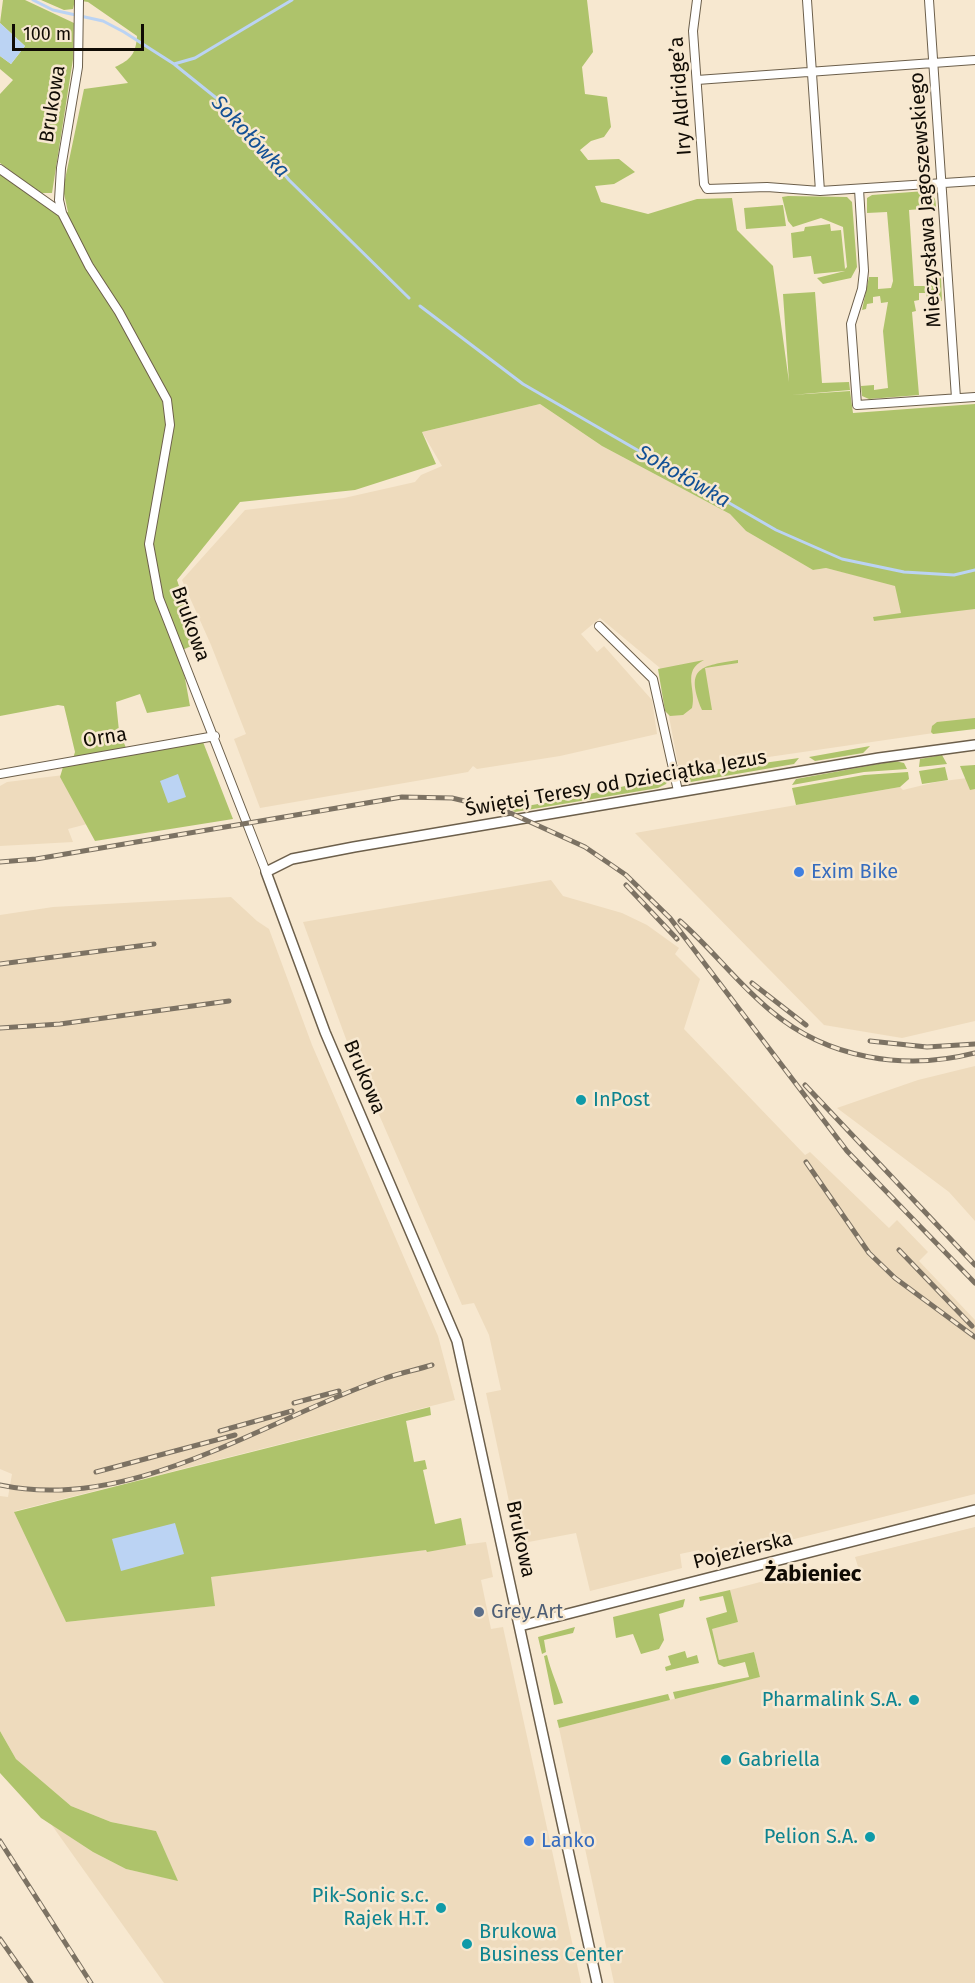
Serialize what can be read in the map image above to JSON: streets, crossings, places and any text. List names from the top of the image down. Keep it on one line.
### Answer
{"streets":{"street":["Iry Aldridge’a","Brukowa","Mieczysława Jagoszewskiego","Orna","Świętej Teresy od Dzieciątka Jezus","Pojezierska"]},"crossings":[["Brukowa","Orna"],["Brukowa","Świętej Teresy od Dzieciątka Jezus"],["Brukowa","Pojezierska"]],"districts":["Żabieniec"],"water":["Sokołówka"],"places":["Exim Bike","InPost","Grey Art","Pharmalink S.A.","Gabriella","Pelion S.A.","Lanko","Pik-Sonic s.c. Rajek H.T.","Brukowa Business Center"],"scale_bar":"100 m"}
